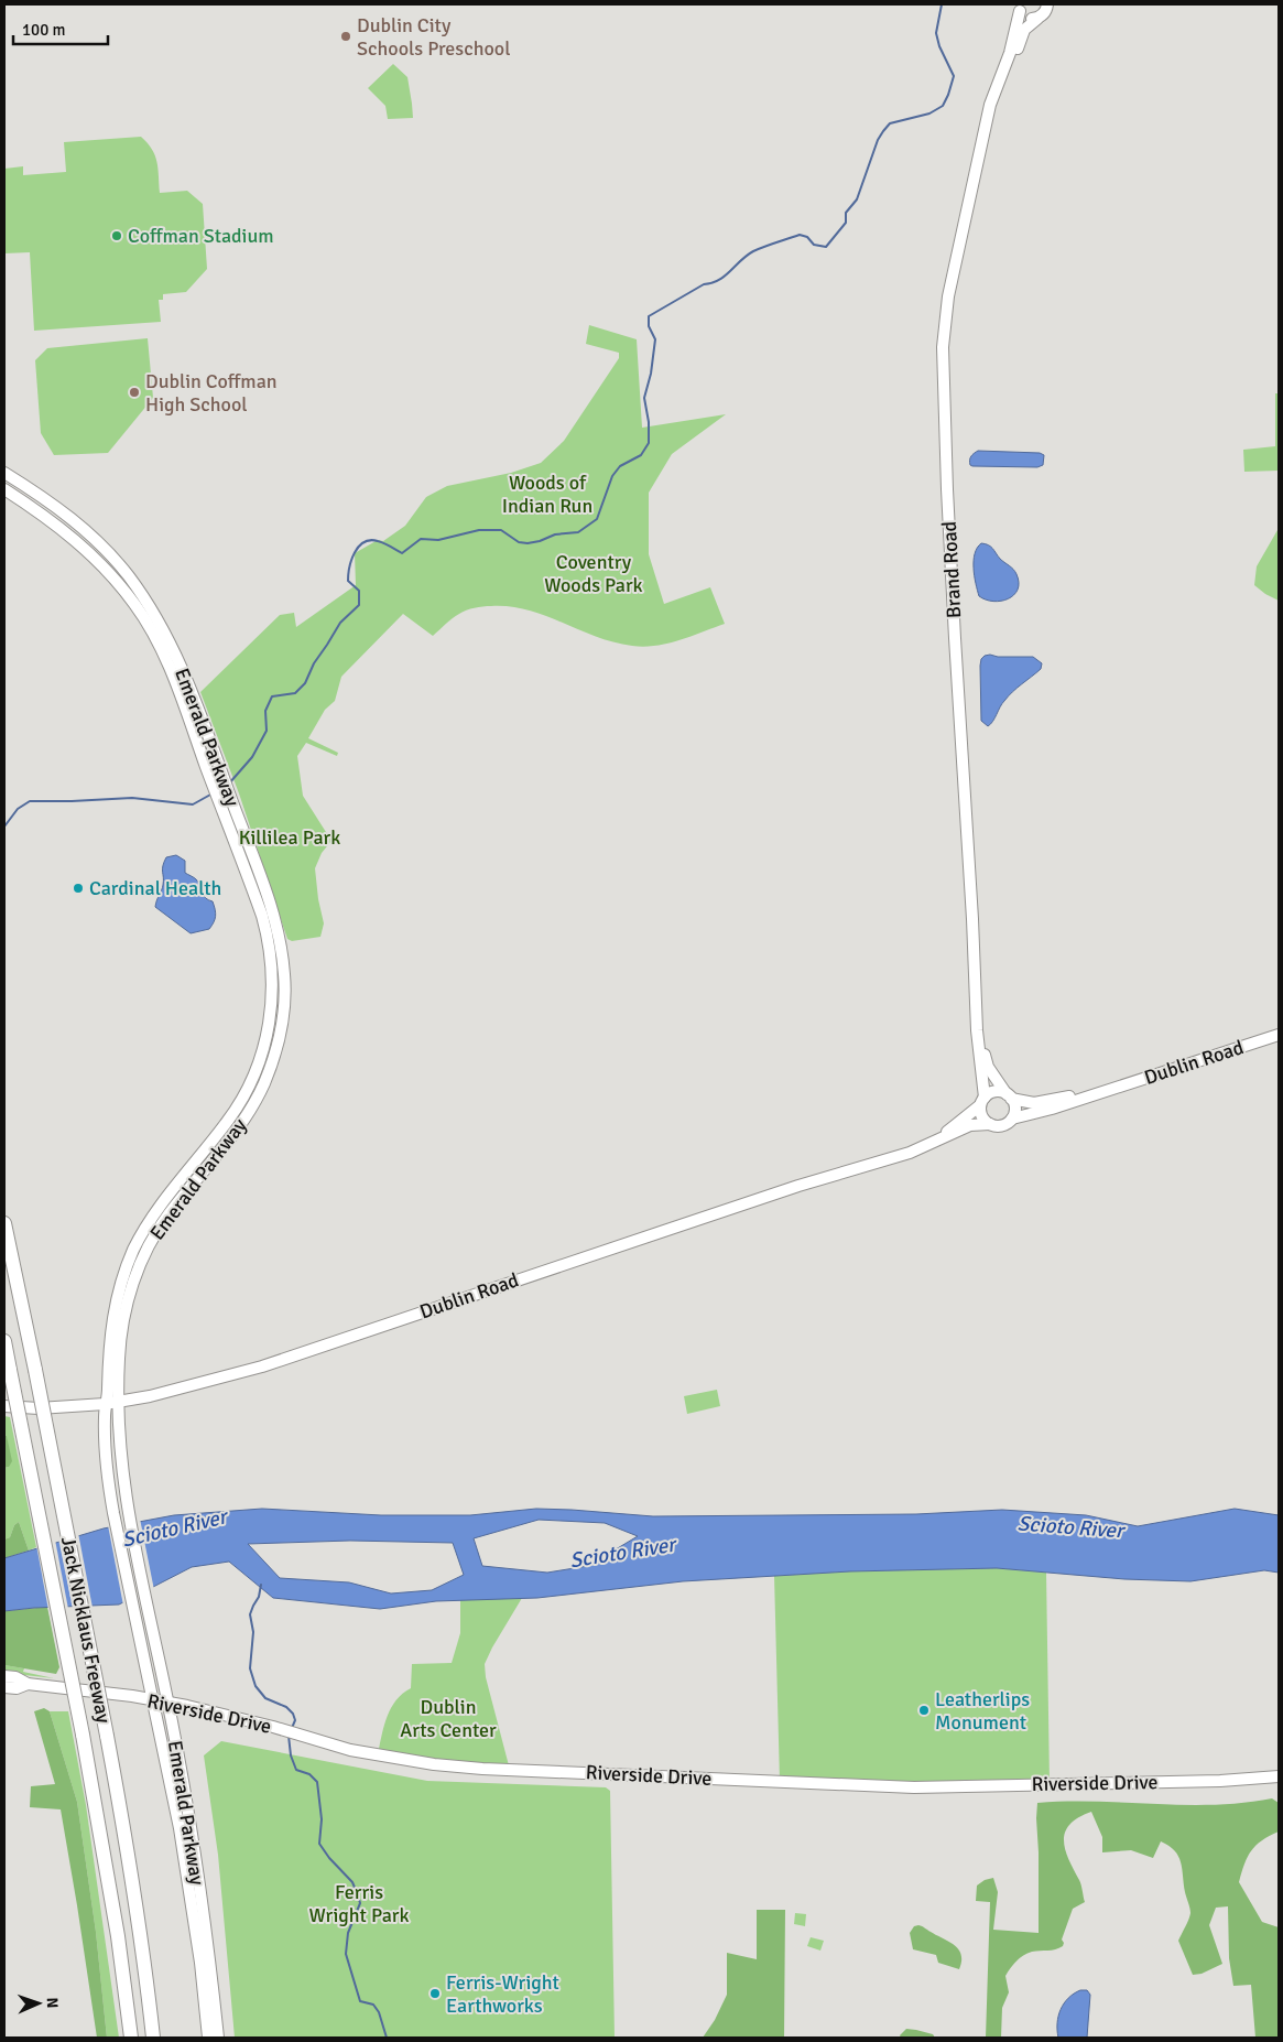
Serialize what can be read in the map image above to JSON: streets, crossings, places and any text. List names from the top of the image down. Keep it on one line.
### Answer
{"streets":{"highway":["Jack Nicklaus Freeway"],"main road":["Brand Road","Emerald Parkway","Dublin Road","Riverside Drive"]},"crossings":[["Brand Road","Dublin Road"],["Emerald Parkway","Dublin Road"],["Emerald Parkway","Riverside Drive"]],"water":["Scioto River"],"parks":["Woods of Indian Run","Coventry Woods Park","Killilea Park","Dublin Arts Center","Ferris Wright Park"],"places":["Dublin City Schools Preschool","Coffman Stadium","Dublin Coffman High School","Cardinal Health","Leatherlips Monument","Ferris-Wright Earthworks"],"scale_bar":"100 m","north":"right"}
